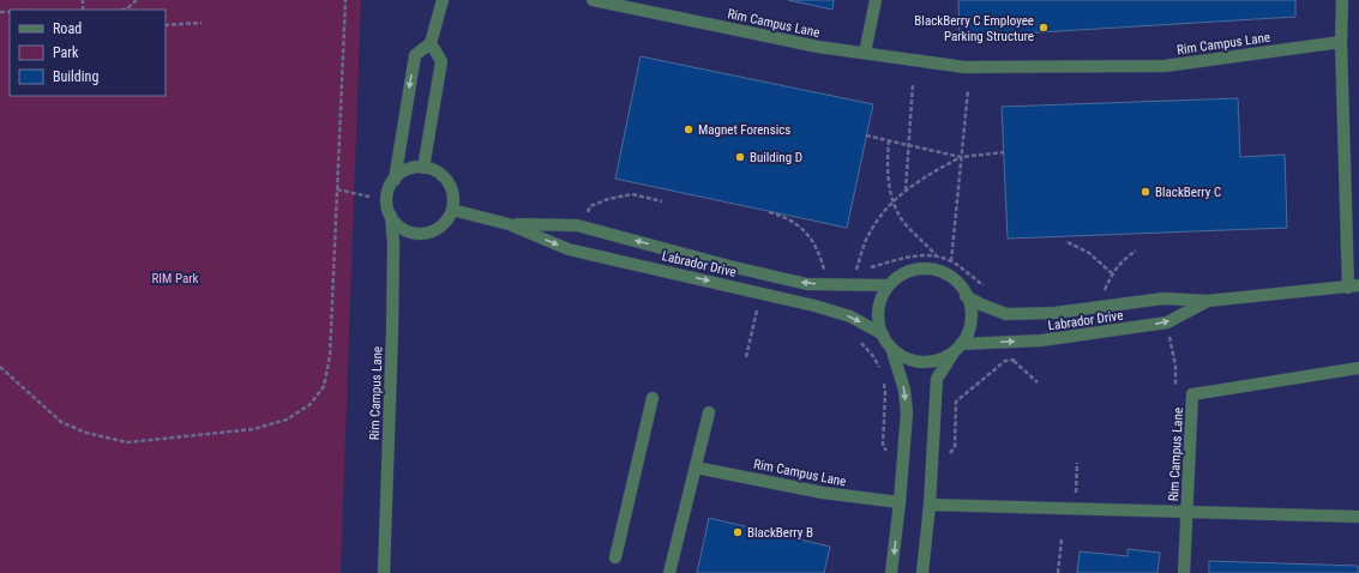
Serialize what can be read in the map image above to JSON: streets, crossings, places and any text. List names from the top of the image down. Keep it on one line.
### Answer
{"streets":{"street":["Rim Campus Lane","Labrador Drive"]},"crossings":[["Rim Campus Lane","Labrador Drive"]],"parks":["RIM Park"],"places":["BlackBerry C Employee Parking Structure","Magnet Forensics","Building D","BlackBerry C","BlackBerry B"],"legend":["Road","Park","Building"]}
